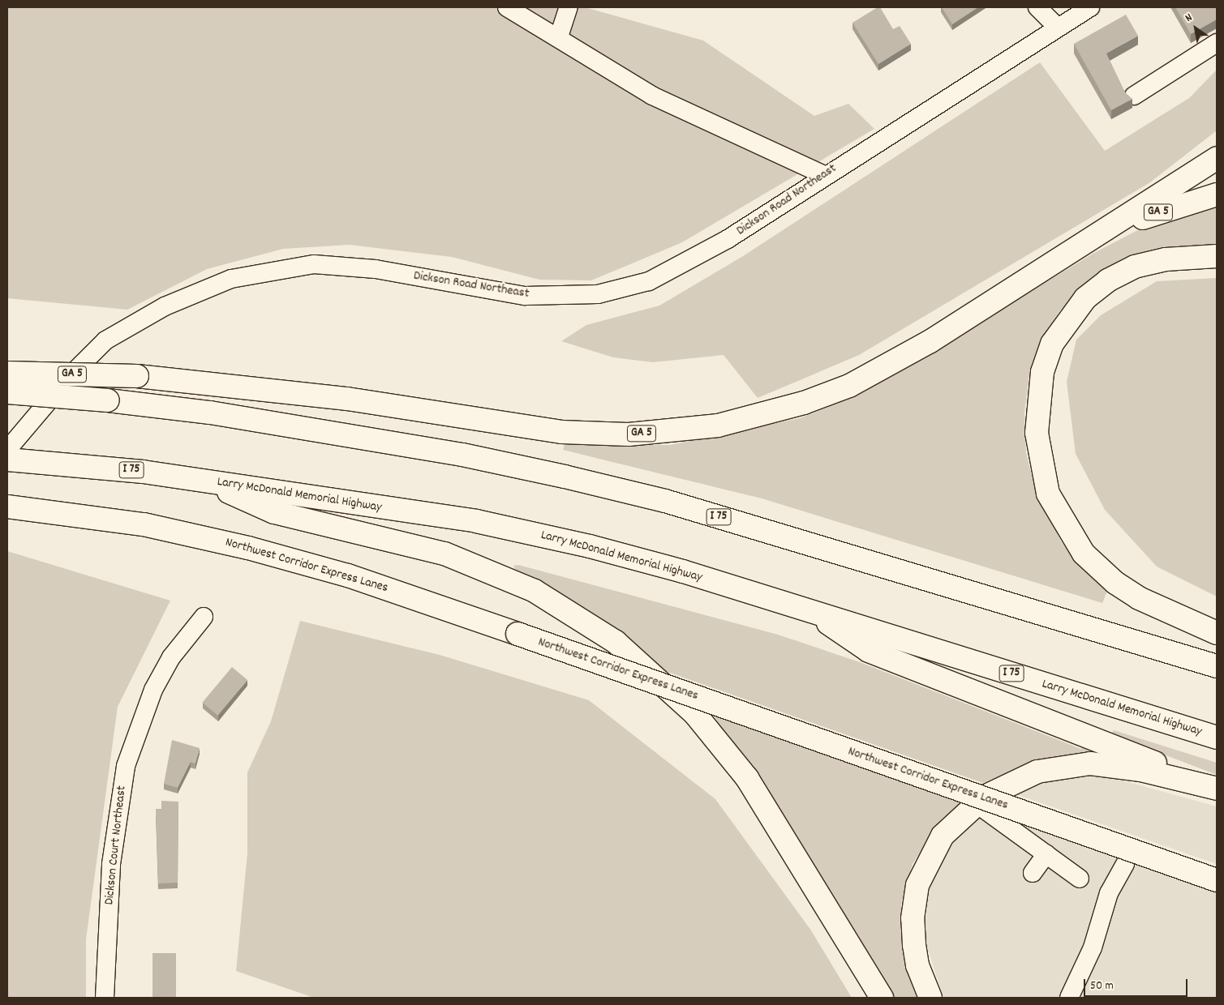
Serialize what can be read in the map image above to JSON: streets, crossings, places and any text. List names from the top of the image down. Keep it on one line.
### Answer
{"streets":{"highway":["GA 5","I 75","Larry McDonald Memorial Highway","Northwest Corridor Express Lanes"],"street":["Dickson Road Northeast","Dickson Court Northeast"]},"scale_bar":"50 m","north":"top left"}
